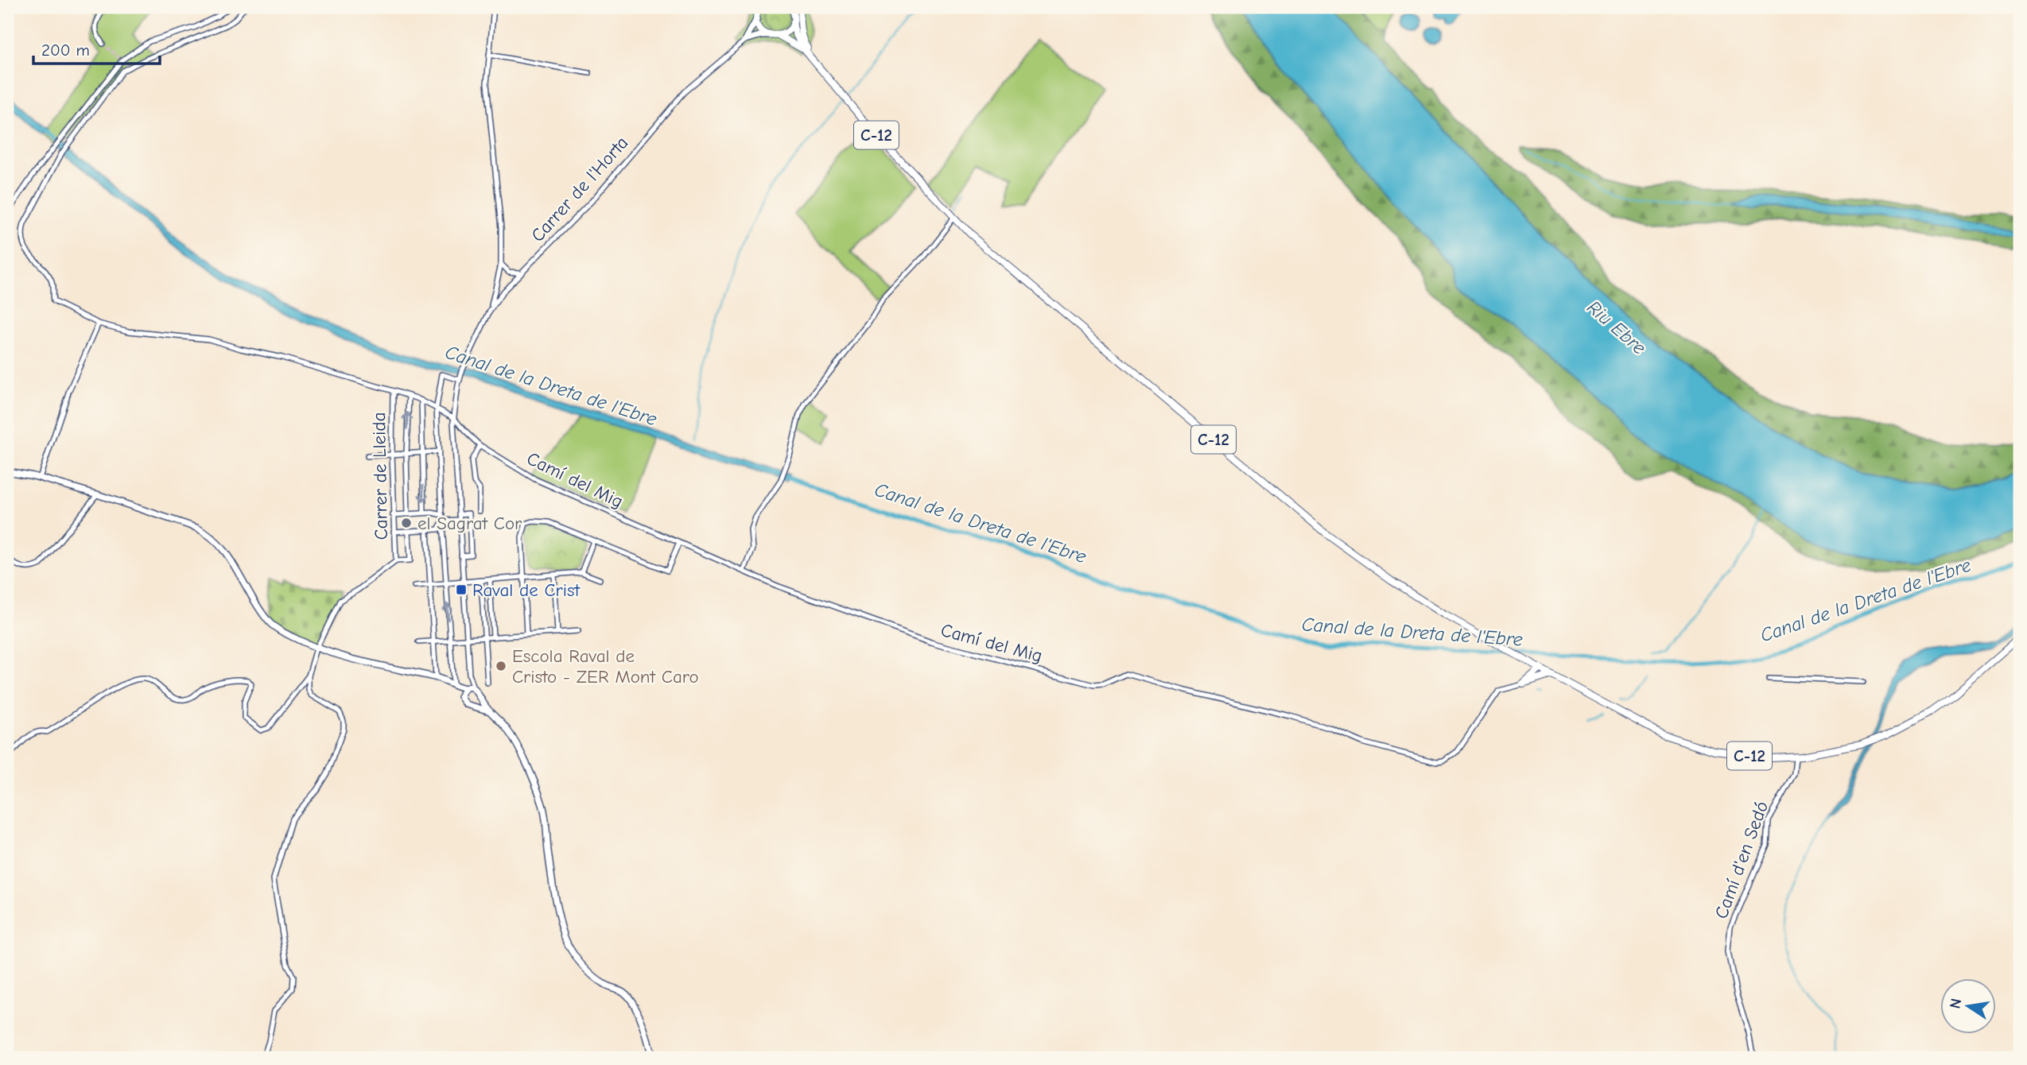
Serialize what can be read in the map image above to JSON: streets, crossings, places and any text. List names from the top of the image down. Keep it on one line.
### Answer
{"streets":{"main road":["C-12"],"street":["Carrer de l'Horta","Carrer de Lleida","Camí del Mig","Camí d'en Sedó"]},"crossings":[["C-12","Camí d'en Sedó"],["Carrer de l'Horta","Camí del Mig"],["Carrer de Lleida","Camí del Mig"]],"water":["Riu Ebre","Canal de la Dreta de l'Ebre"],"places":{"other":["el Sagrat Cor","Escola Raval de Cristo - ZER Mont Caro"],"transit":["Raval de Crist"]},"scale_bar":"200 m","north":"left"}
